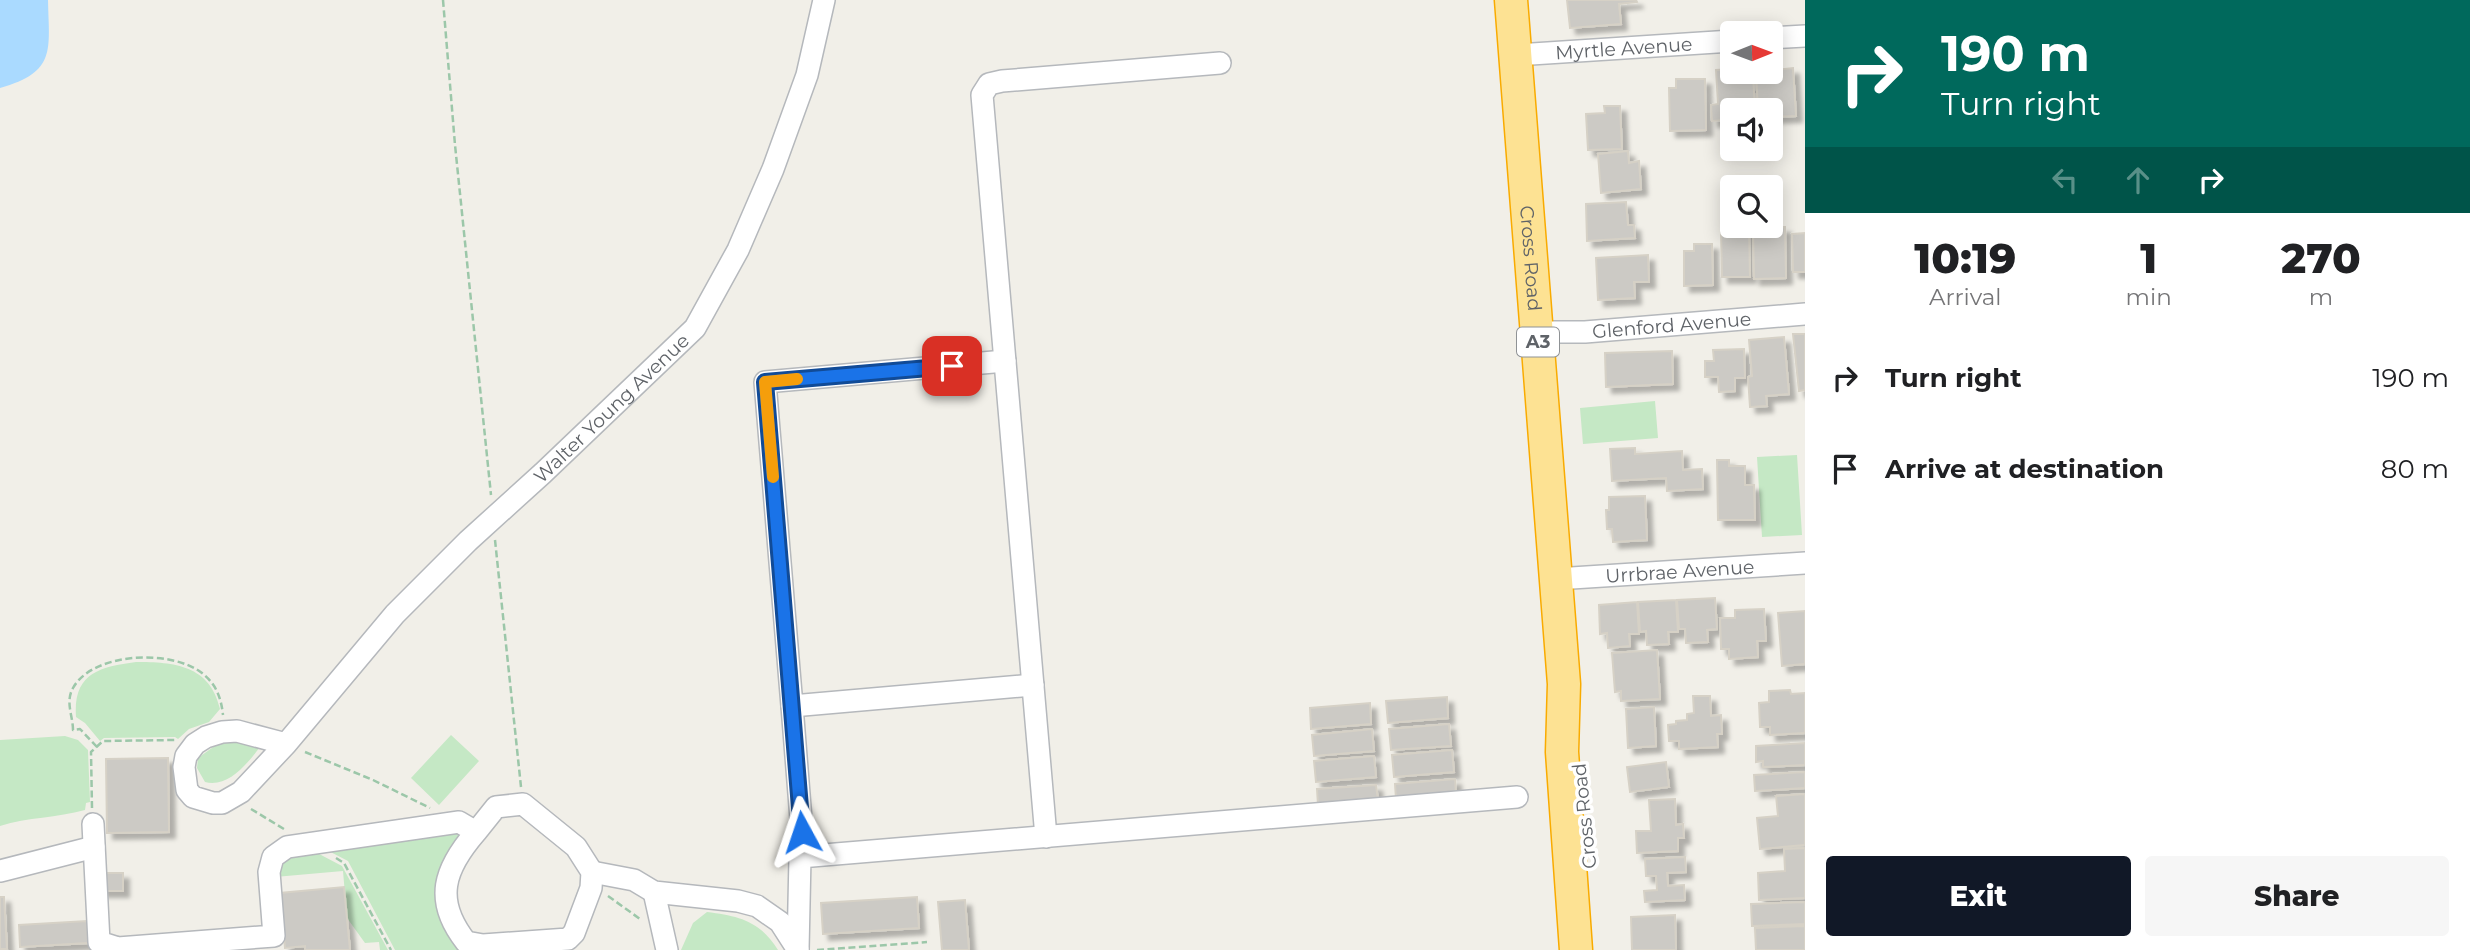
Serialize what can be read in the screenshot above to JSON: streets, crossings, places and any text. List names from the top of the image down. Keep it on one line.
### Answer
{"streets":{"highway":["Cross Road","A3"],"street":["Myrtle Avenue","Glenford Avenue","Walter Young Avenue","Urrbrae Avenue"]},"crossings":[["Myrtle Avenue","Cross Road"],["Cross Road","Glenford Avenue"],["Cross Road","Urrbrae Avenue"]],"north":"right","page":{"turn":["190 m","Turn right"],"eta":["10:19","Arrival","1","min","270","m"],"list":[{"name":"Turn right","value":"190 m"},{"name":"Arrive at destination","value":"80 m"}],"buttons":["Exit","Share"]}}
